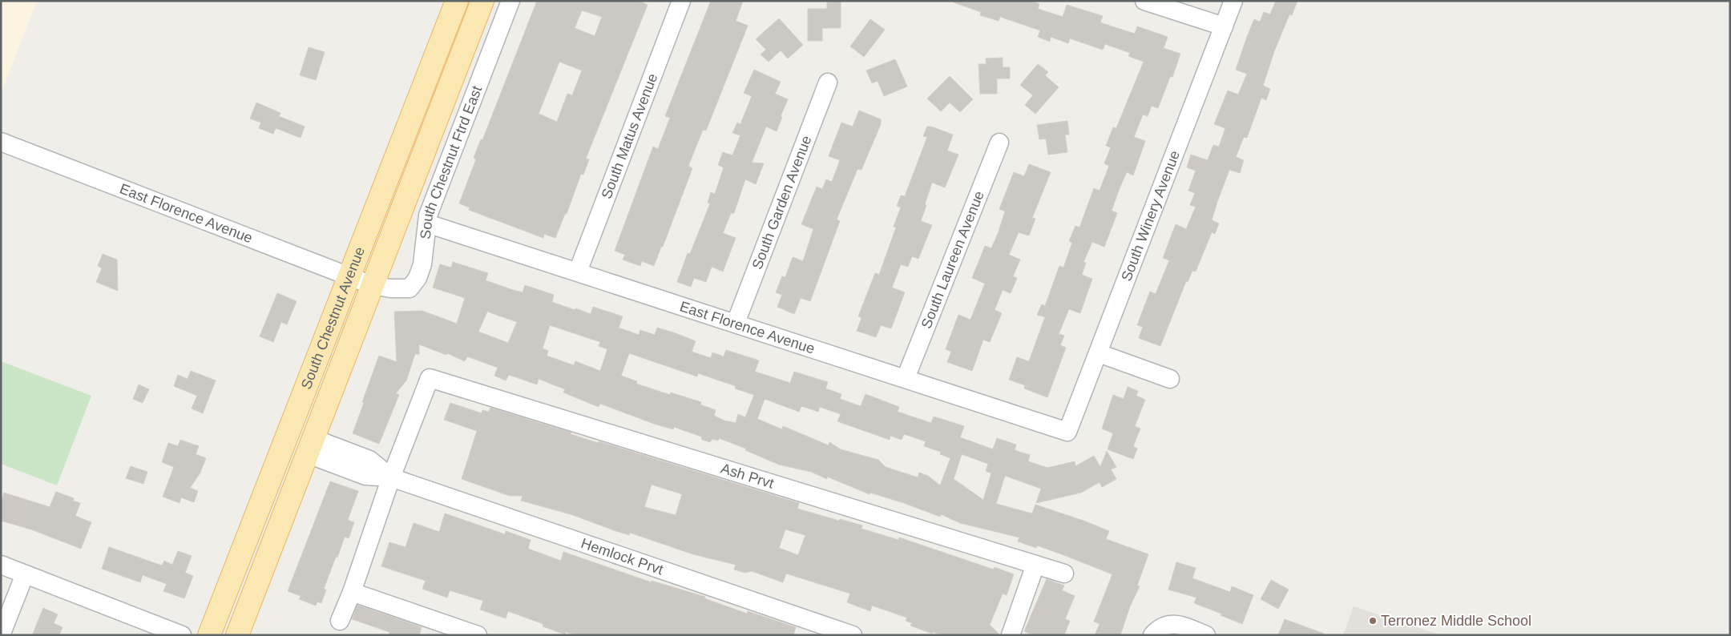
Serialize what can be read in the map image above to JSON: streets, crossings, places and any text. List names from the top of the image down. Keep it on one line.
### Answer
{"streets":{"main road":["South Chestnut Avenue"],"street":["South Matus Avenue","South Chestnut Ftrd East","South Garden Avenue","East Florence Avenue","South Winery Avenue","South Laureen Avenue","Ash Prvt","Hemlock Prvt"]},"crossings":[["South Matus Avenue","East Florence Avenue"],["South Chestnut Ftrd East","East Florence Avenue"],["South Chestnut Ftrd East","South Chestnut Avenue"],["South Garden Avenue","East Florence Avenue"],["East Florence Avenue","South Winery Avenue"],["East Florence Avenue","South Laureen Avenue"],["East Florence Avenue","South Chestnut Avenue"],["South Chestnut Avenue","Hemlock Prvt"],["Ash Prvt","Hemlock Prvt"]],"places":["Terronez Middle School"]}
